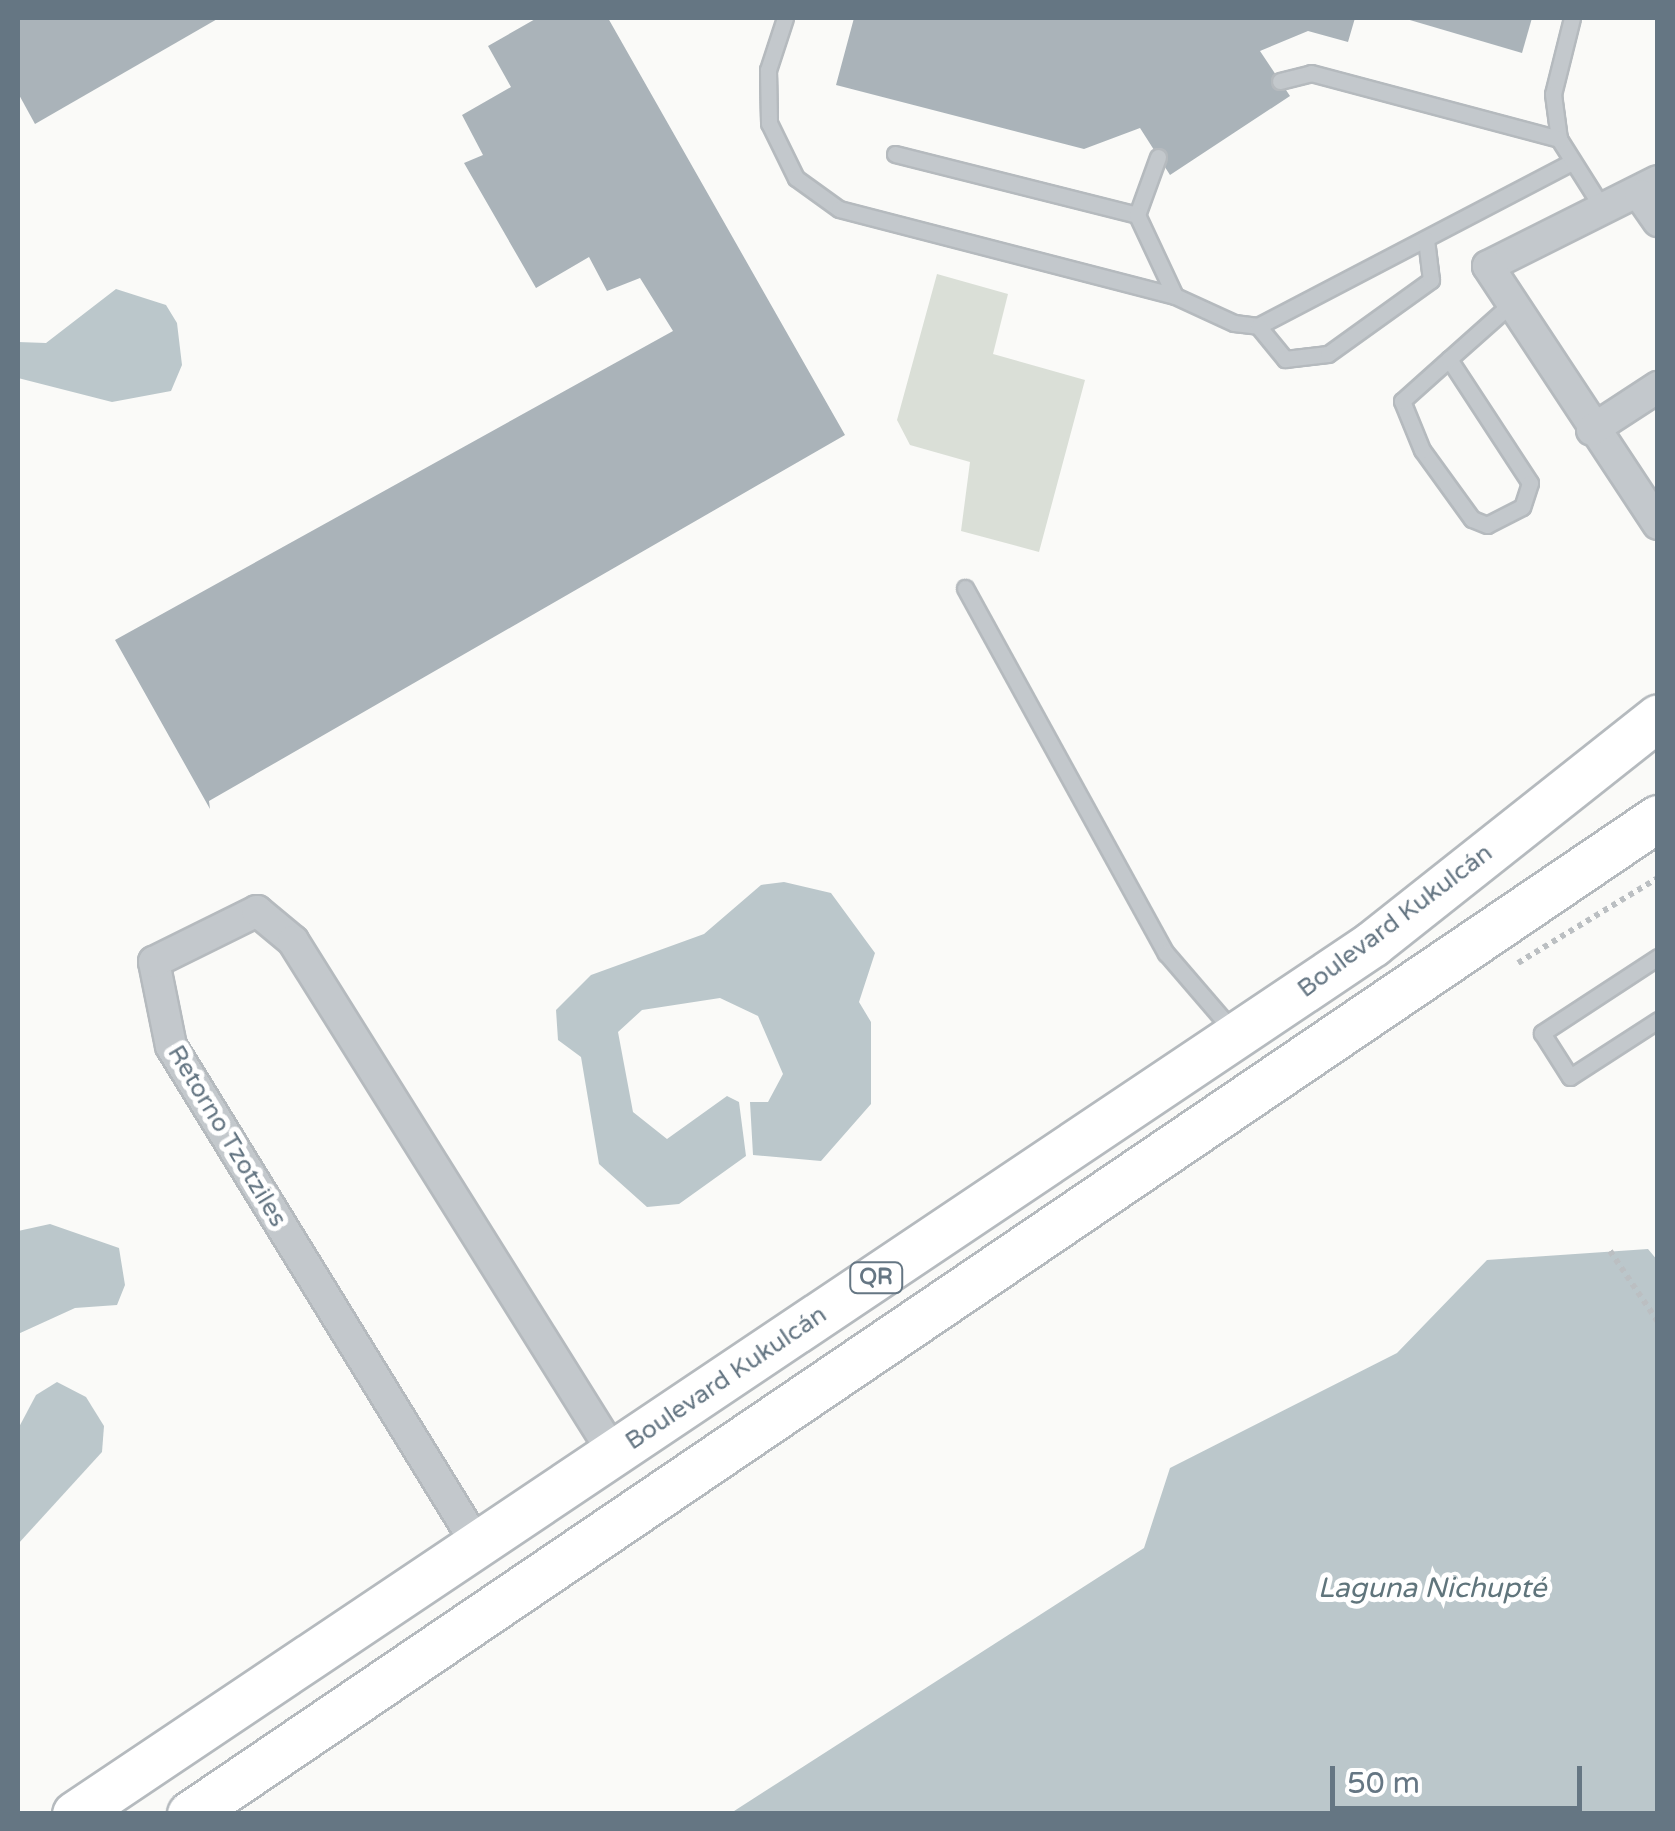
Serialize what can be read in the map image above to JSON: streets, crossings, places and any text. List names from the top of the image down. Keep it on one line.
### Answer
{"streets":{"main road":["Boulevard Kukulcán","QR"],"street":["Retorno Tzotziles"]},"crossings":[["Boulevard Kukulcán","Retorno Tzotziles"]],"water":["Laguna Nichupté"],"scale_bar":"50 m"}
